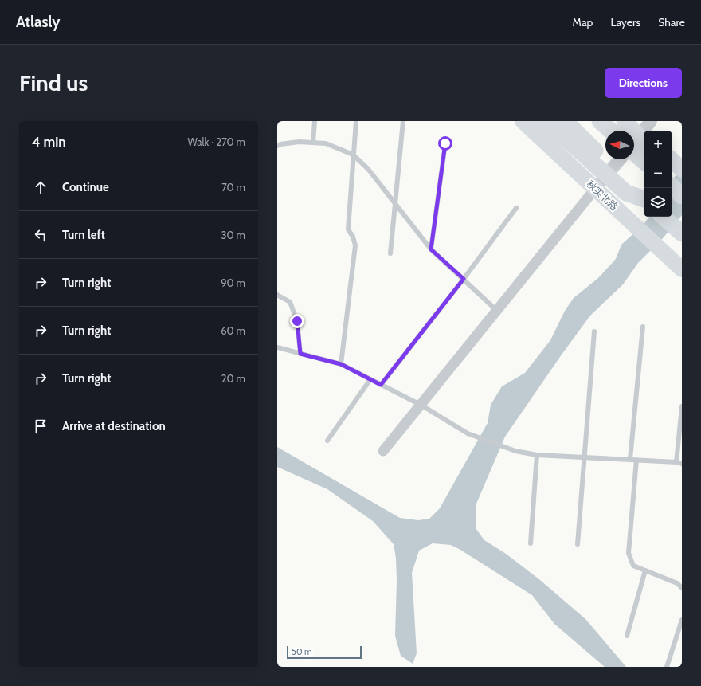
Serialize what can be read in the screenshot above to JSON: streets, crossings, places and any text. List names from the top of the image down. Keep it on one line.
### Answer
{"streets":{"main road":["秋实北路"]},"scale_bar":"50 m","north":"left","page":{"header":"Atlasly","nav":["Map","Layers","Share"],"buttons":"Directions","title":"Find us","heading":["4 min","Walk · 270 m"],"map_buttons":["+","−"],"list":[["Continue","70 m"],["Turn left","30 m"],["Turn right","90 m"],["Turn right","60 m"],["Turn right","20 m"],"Arrive at destination"],"scale":"50 m"}}
